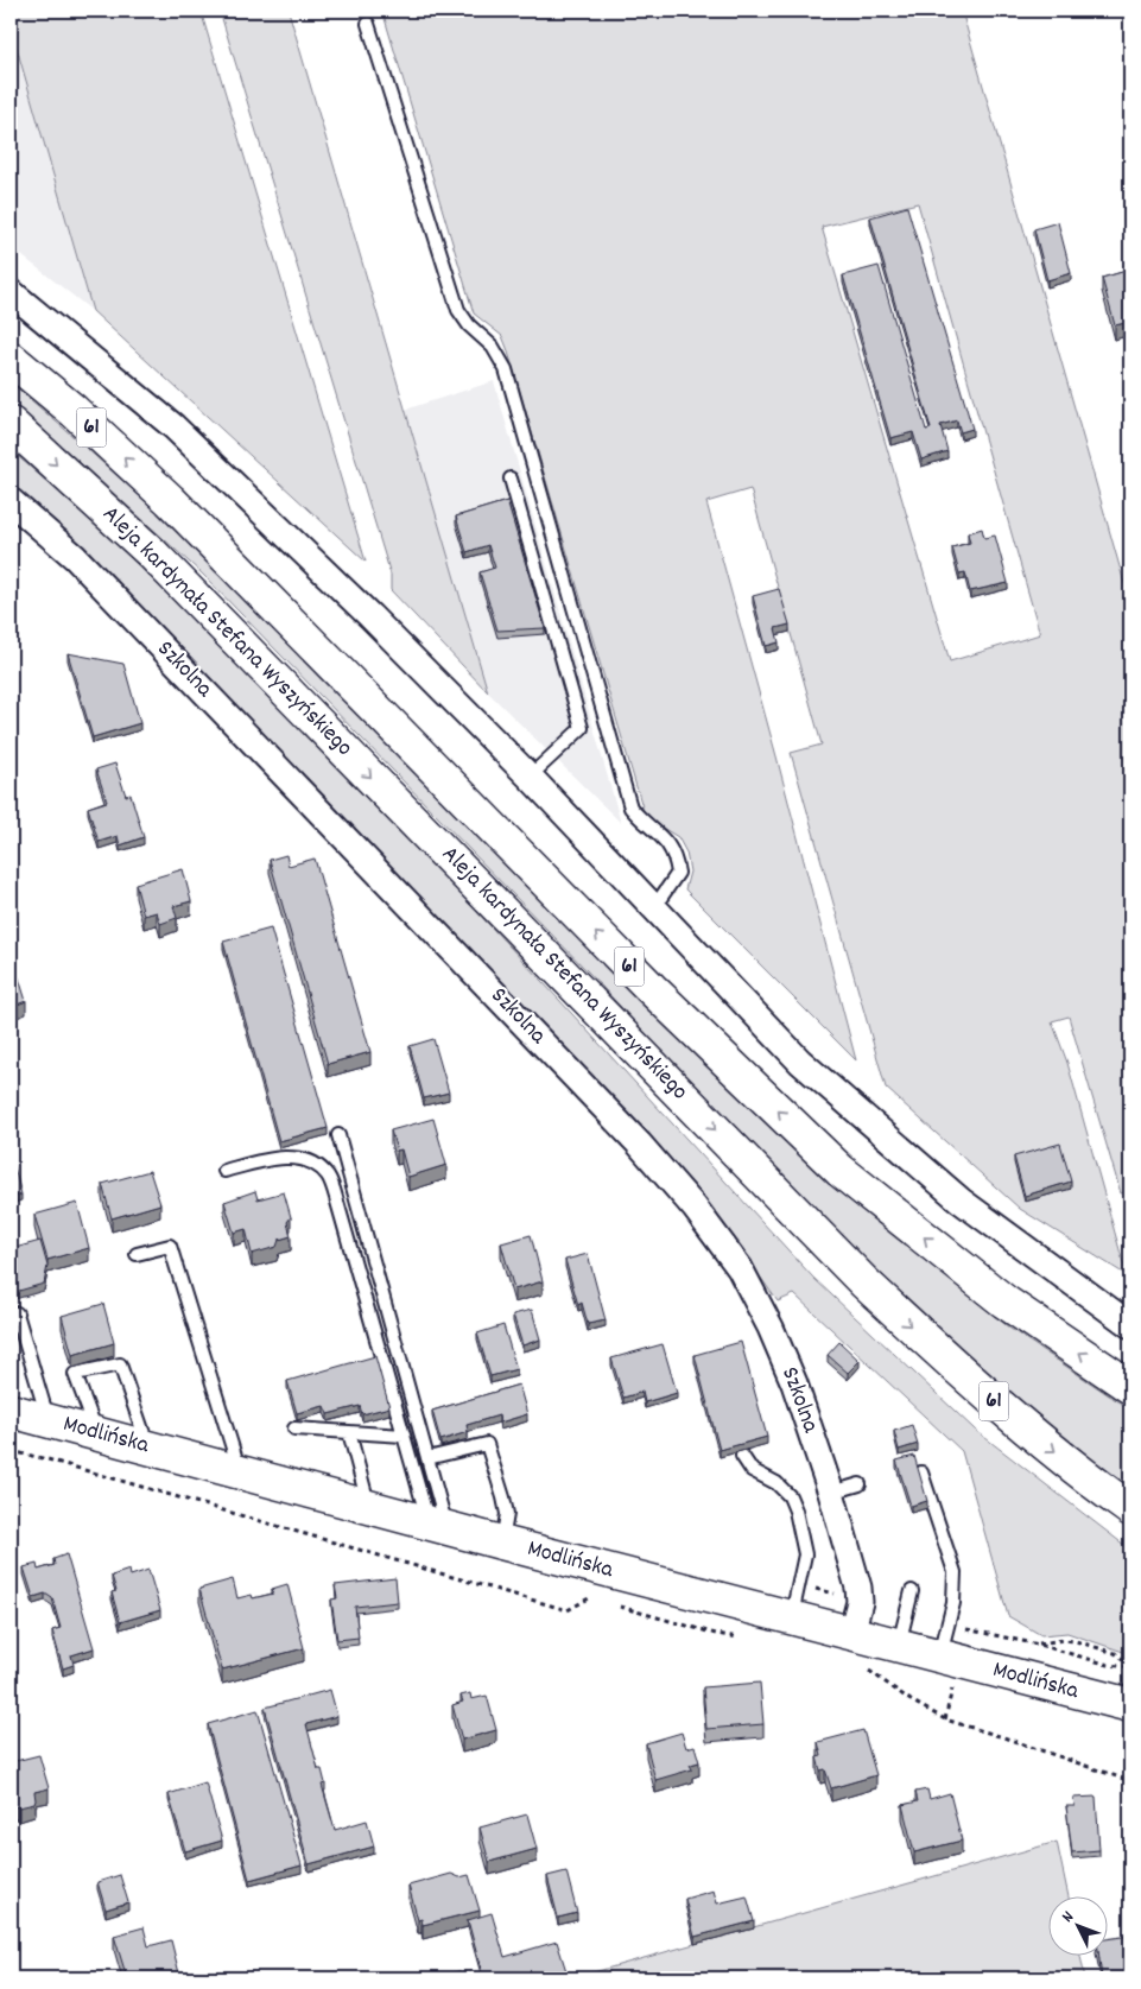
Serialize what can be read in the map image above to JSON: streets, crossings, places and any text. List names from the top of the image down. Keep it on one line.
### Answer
{"streets":{"main road":["61","Aleja kardynała Stefana Wyszyńskiego","Modlińska"],"street":["Szkolna"]},"crossings":[["Szkolna","Modlińska"]],"north":"top left"}
